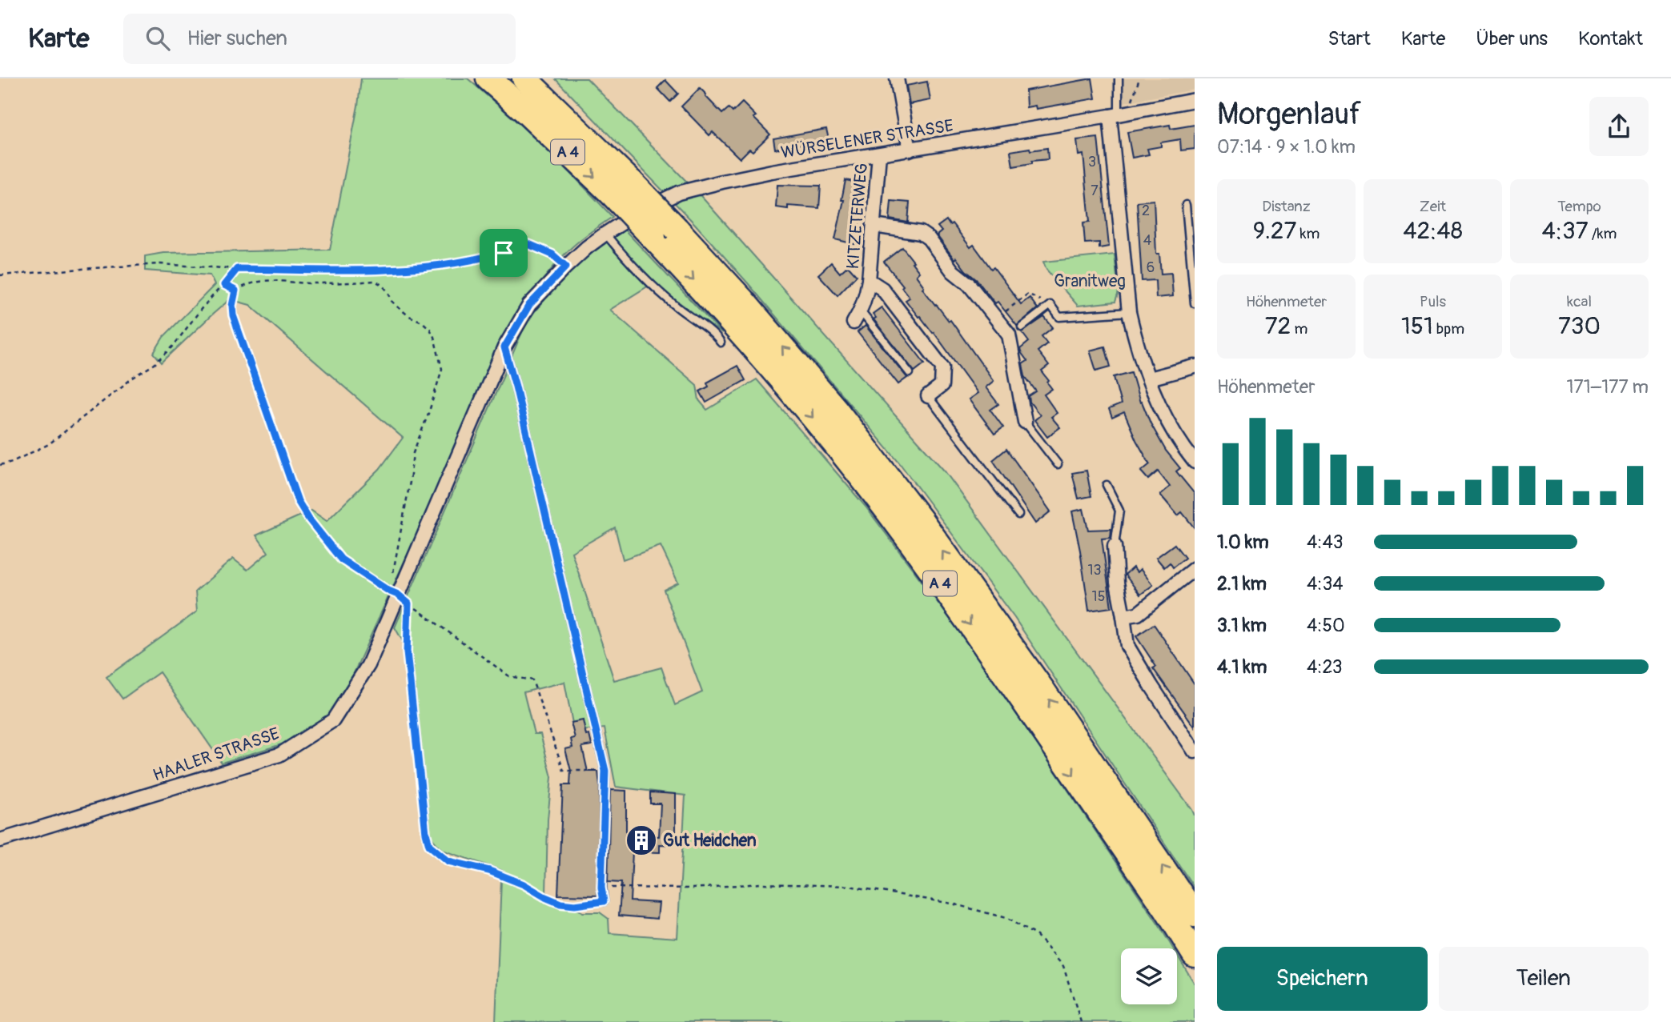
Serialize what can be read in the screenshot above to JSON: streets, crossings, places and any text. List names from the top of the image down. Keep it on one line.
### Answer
{"streets":{"highway":["A 4"],"street":["WÜRSELENER STRASSE","KITZETERWEG","HAALER STRASSE"]},"crossings":[["WÜRSELENER STRASSE","KITZETERWEG"],["WÜRSELENER STRASSE","HAALER STRASSE"]],"parks":["Granitweg"],"places":{"building":["Gut Heidchen"]},"house_numbers":["3","7","2","4","6","13","15"],"page":{"header":"Karte","search":"Hier suchen","nav":["Start","Karte","Über uns","Kontakt"],"heading":["Morgenlauf","07:14 · 9 × 1.0 km"],"stats":[["Distanz","9.27 km"],["Zeit","42:48"],["Tempo","4:37 /km"],["Höhenmeter","72 m"],["Puls","151 bpm"],["kcal","730"]],"chart":["Höhenmeter","171–177 m"],"list":[{"name":"1.0 km","note":"4:43"},{"name":"2.1 km","note":"4:34"},{"name":"3.1 km","note":"4:50"},{"name":"4.1 km","note":"4:23"}],"buttons":["Speichern","Teilen"]}}
